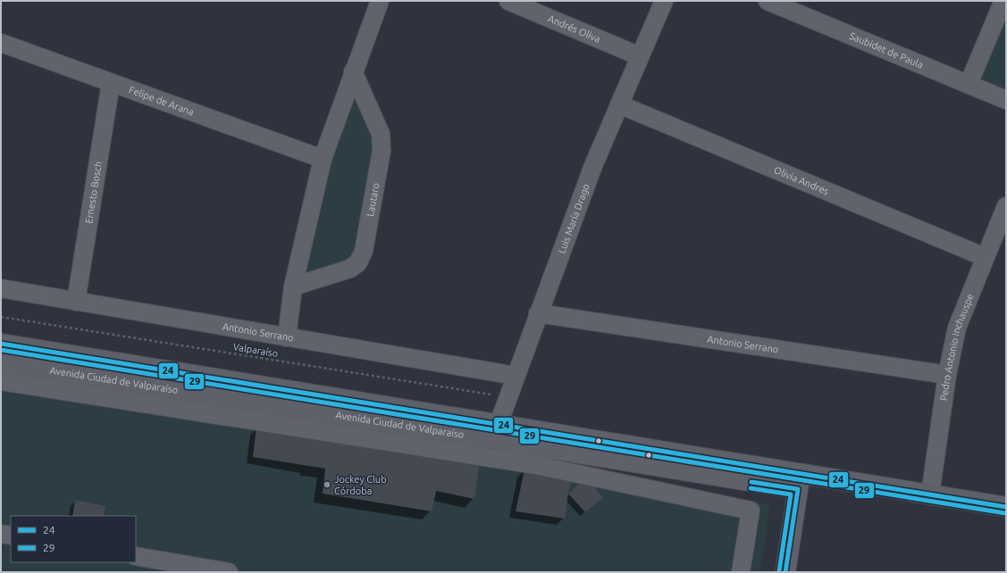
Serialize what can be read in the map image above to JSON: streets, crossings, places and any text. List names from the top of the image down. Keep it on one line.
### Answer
{"streets":{"main road":["Avenida Ciudad de Valparaíso"],"street":["Andrés Oliva","Saubidet de Paula","Felipe de Arana","Olivia Andres","Ernesto Bosch","Lautaro","Luis María Drago","Antonio Serrano","Pedro Antonio Inchauspe"],"path":["Valparaíso"]},"crossings":[["Andrés Oliva","Luis María Drago"],["Felipe de Arana","Ernesto Bosch"],["Olivia Andres","Luis María Drago"],["Olivia Andres","Pedro Antonio Inchauspe"],["Ernesto Bosch","Antonio Serrano"],["Luis María Drago","Antonio Serrano"],["Luis María Drago","Valparaíso"],["Luis María Drago","Avenida Ciudad de Valparaíso"],["Antonio Serrano","Pedro Antonio Inchauspe"],["Pedro Antonio Inchauspe","Avenida Ciudad de Valparaíso"]],"places":["Jockey Club Córdoba"],"lines":["transit line 24","transit line 29"],"legend":["24","29"]}
